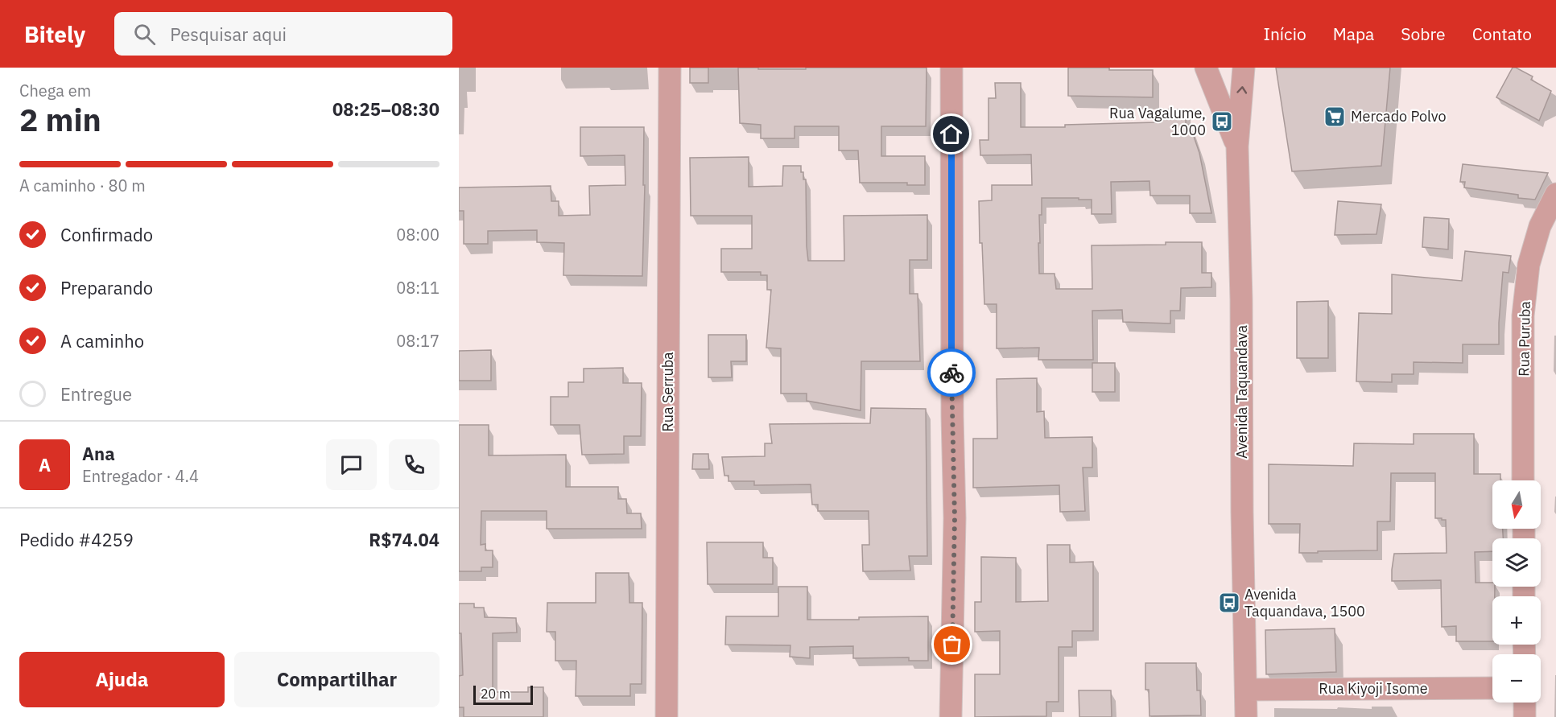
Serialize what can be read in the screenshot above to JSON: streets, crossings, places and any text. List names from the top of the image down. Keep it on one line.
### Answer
{"streets":{"street":["Rua Puruba","Rua Serruba","Avenida Taquandava","Rua Kiyoji Isome"]},"crossings":[["Avenida Taquandava","Rua Kiyoji Isome"]],"places":{"supermarket":["Mercado Polvo"],"bus stop":["Rua Vagalume, 1000","Avenida Taquandava, 1500"]},"scale_bar":"20 m","north":"bottom","page":{"header":"Bitely","search":"Pesquisar aqui","nav":["Início","Mapa","Sobre","Contato"],"heading":["2 min","Chega em","08:25–08:30"],"panel":["Ana","Entregador · 4.4","Pedido #4259","R$74.04"],"bar":"A caminho · 80 m","list":[["Confirmado","08:00"],["Preparando","08:11"],["A caminho","08:17"],"Entregue"],"round":"A","map_buttons":["+","−"],"buttons":["Ajuda","Compartilhar"],"scale":"20 m"}}
